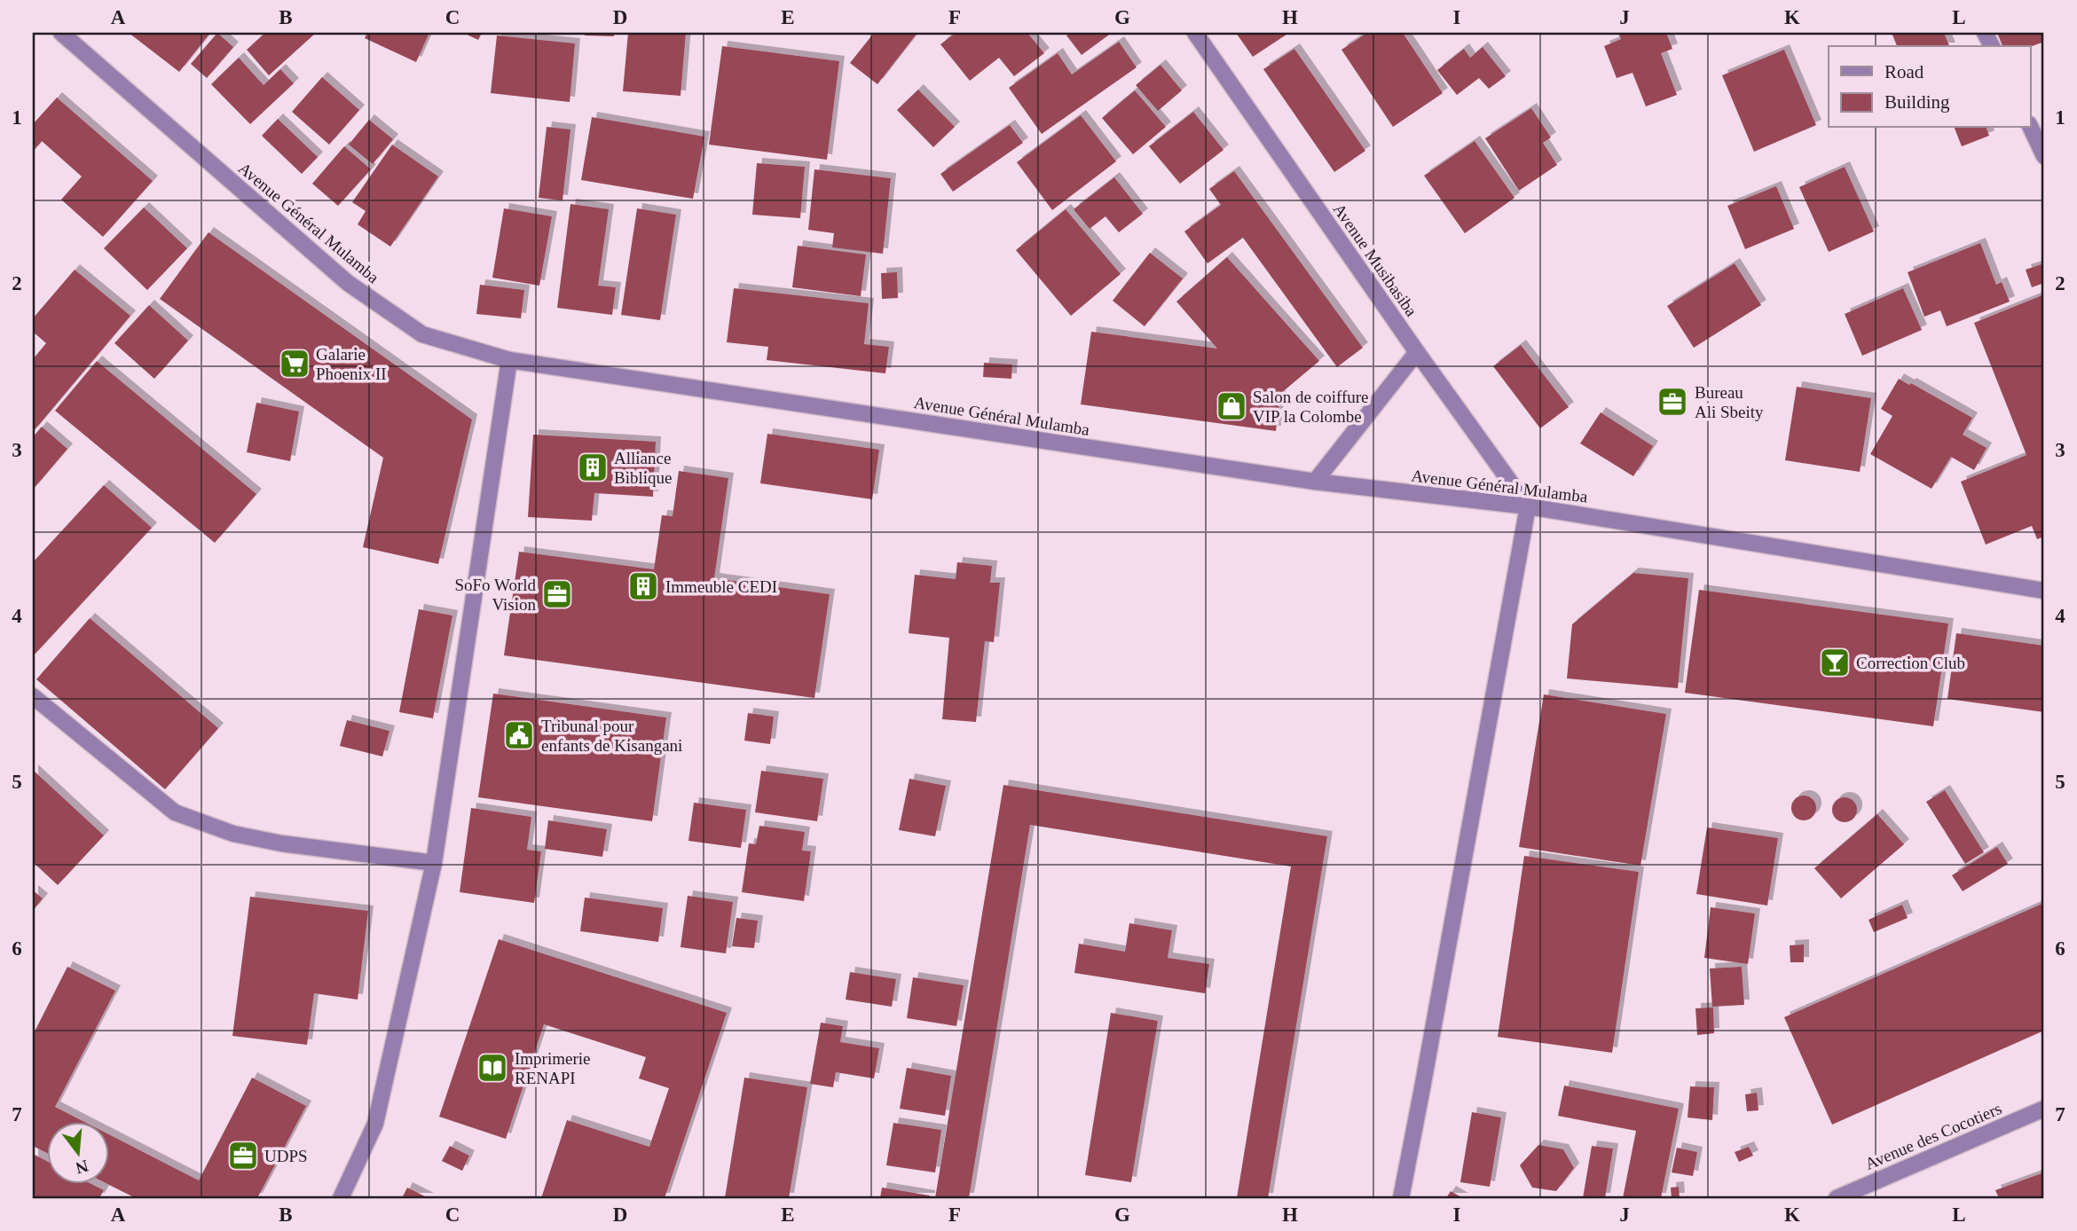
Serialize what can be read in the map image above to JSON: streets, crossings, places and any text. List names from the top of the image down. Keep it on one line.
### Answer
{"streets":{"street":["Avenue Général Mulamba","Avenue Musibasiba","Avenue des Cocotiers"]},"crossings":[["Avenue Général Mulamba","Avenue Musibasiba"]],"places":{"supermarket":["Galarie Phoenix II"],"office":["Bureau Ali Sbeity","SoFo World Vision","UDPS"],"shop":["Salon de coiffure VIP la Colombe"],"building":["Alliance Biblique","Immeuble CEDI"],"bar":["Correction Club"],"public building":["Tribunal pour enfants de Kisangani"],"library":["Imprimerie RENAPI"]},"legend":["Road","Building"],"north":"bottom","grid":{"columns":["A","B","C","D","E","F","G","H","I","J","K","L"],"rows":["1","2","3","4","5","6","7"]}}
